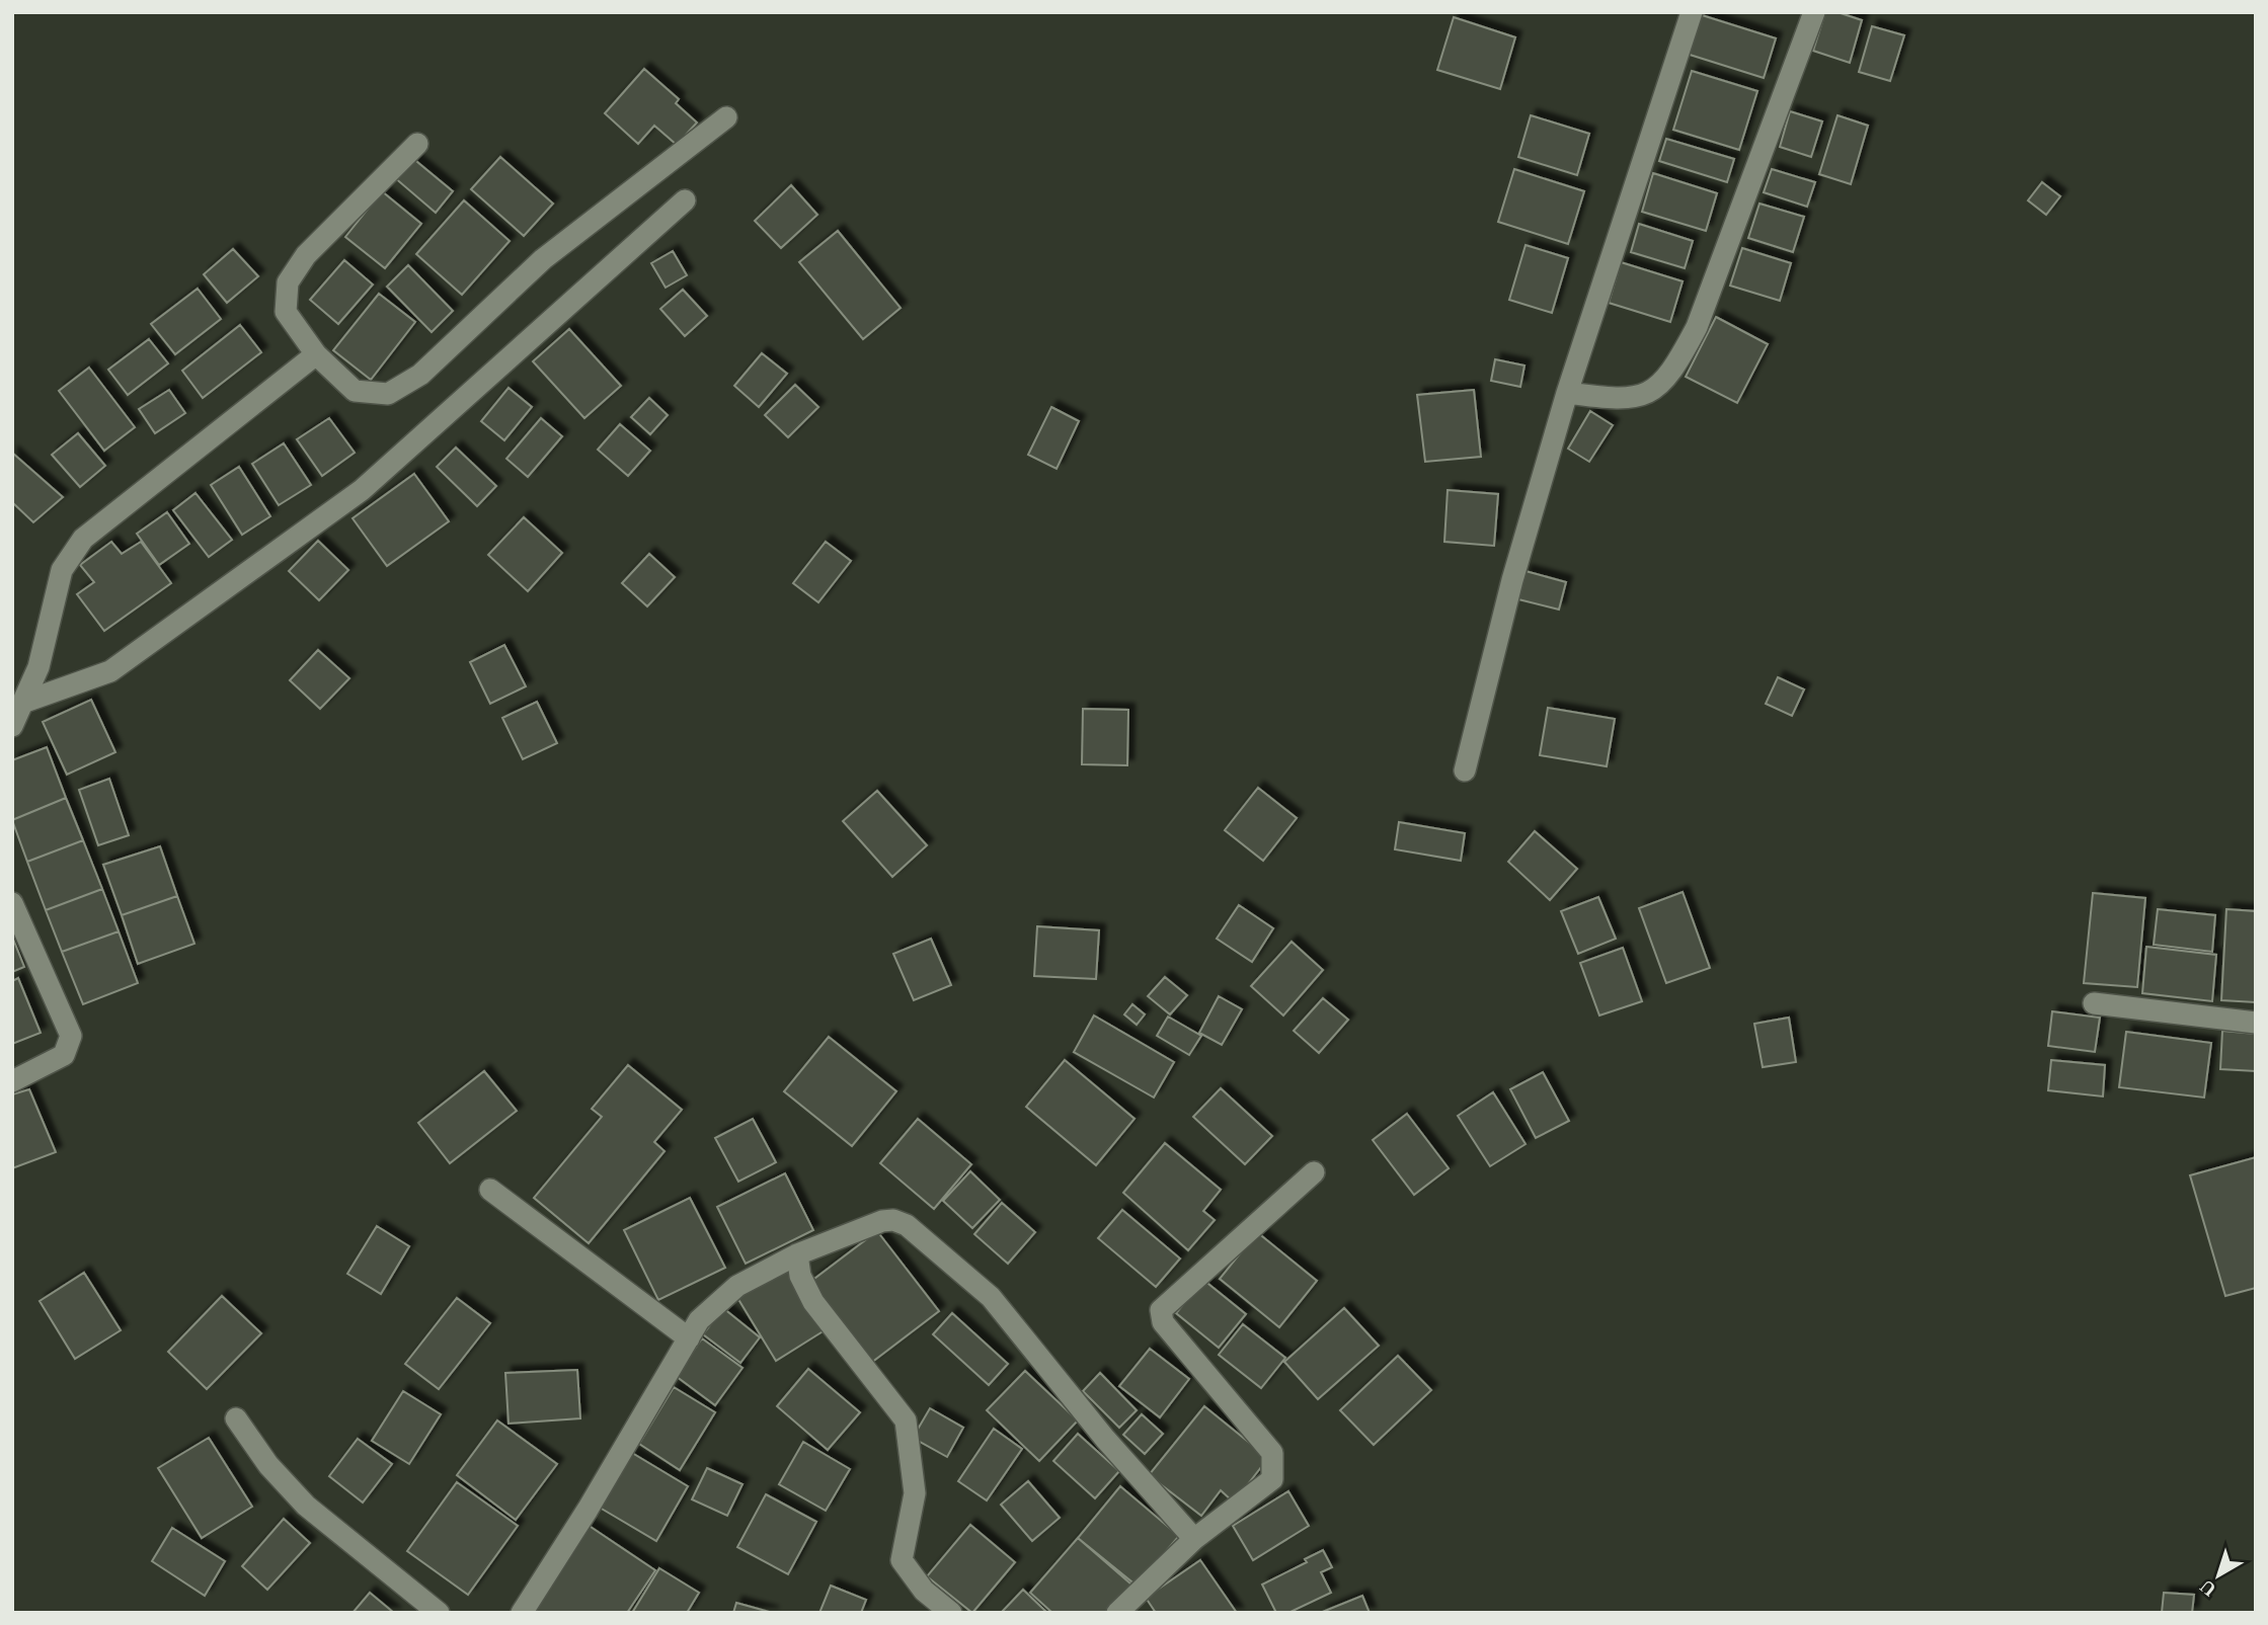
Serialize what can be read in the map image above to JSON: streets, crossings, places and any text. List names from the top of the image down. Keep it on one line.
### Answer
{"north":"bottom left"}
